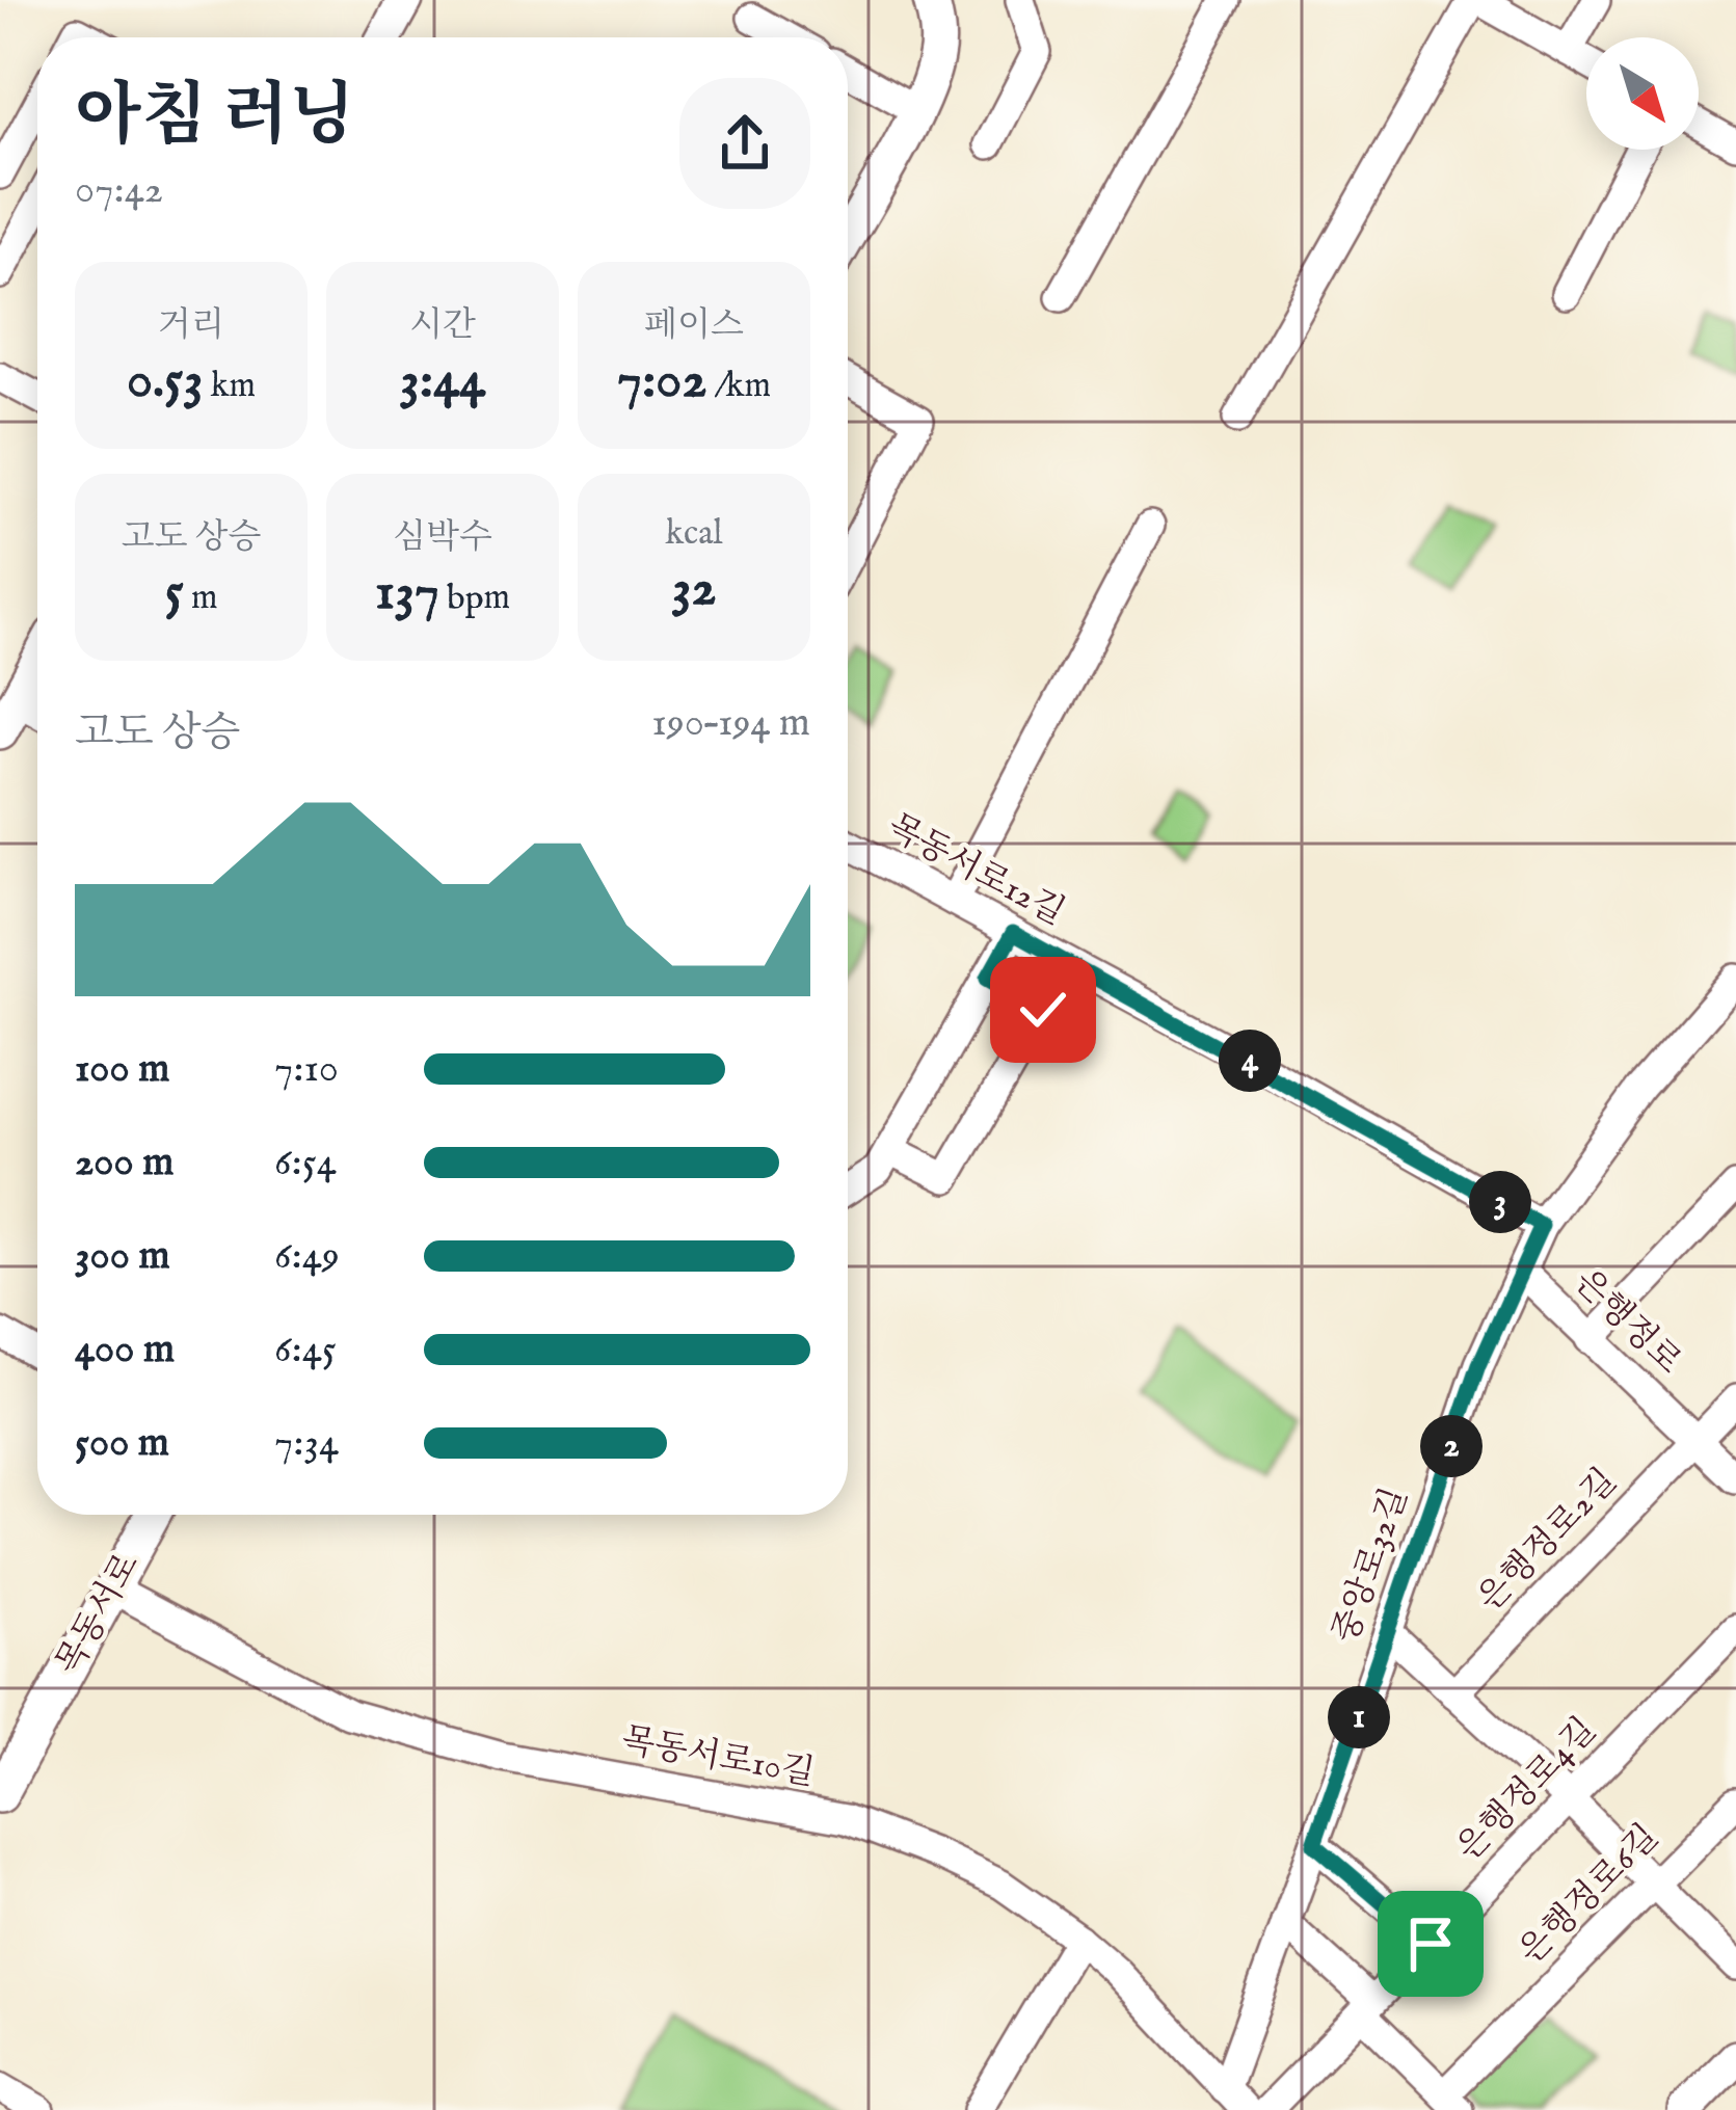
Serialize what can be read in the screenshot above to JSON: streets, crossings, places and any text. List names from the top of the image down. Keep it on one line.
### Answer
{"streets":{"main road":["목동서로"],"street":["목동서로12길","은행정로","은행정로2길","중앙로32길","목동서로10길","은행정로4길","은행정로6길"]},"crossings":[["목동서로12길","중앙로32길"],["은행정로","은행정로2길"],["은행정로","중앙로32길"],["중앙로32길","목동서로10길"],["목동서로","목동서로10길"]],"north":"bottom right","page":{"heading":["아침 러닝","07:42"],"stats":[["거리","0.53 km"],["시간","3:44"],["페이스","7:02 /km"],["고도 상승","5 m"],["심박수","137 bpm"],["kcal","32"]],"chart":["고도 상승","190–194 m"],"list":[{"name":"100 m","note":"7:10"},{"name":"200 m","note":"6:54"},{"name":"300 m","note":"6:49"},{"name":"400 m","note":"6:45"},{"name":"500 m","note":"7:34"}],"pins":["4","3","2","1"]}}
